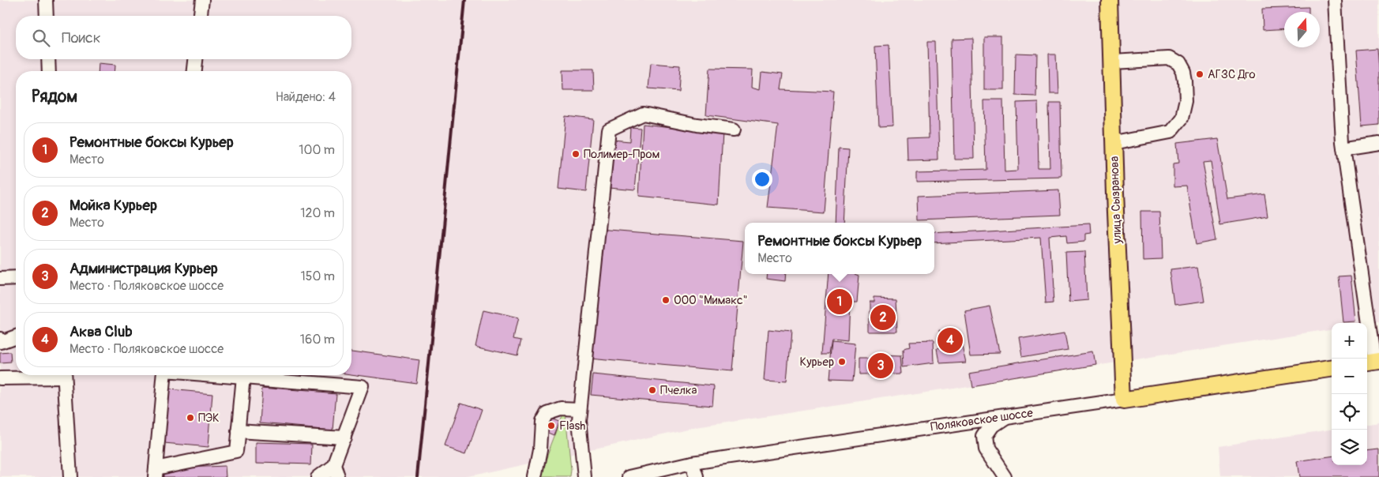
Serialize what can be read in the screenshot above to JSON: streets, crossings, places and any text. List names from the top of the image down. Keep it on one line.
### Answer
{"streets":{"main road":["улица Сызранова","Поляковское шоссе"]},"crossings":[["улица Сызранова","Поляковское шоссе"]],"places":["АГЗС Дго","Полимер-Пром","ООО \"Мимакс\"","Курьер","Пчелка","ПЭК","Flash"],"north":"top","page":{"search":"Поиск","heading":["Рядом","Найдено: 4"],"list":[{"mark":"1","name":"Ремонтные боксы Курьер","note":"Место","value":"100 m"},{"mark":"2","name":"Мойка Курьер","note":"Место","value":"120 m"},{"mark":"3","name":"Администрация Курьер","note":"Место · Поляковское шоссе","value":"150 m"},{"mark":"4","name":"Аква Club","note":"Место · Поляковское шоссе","value":"160 m"}],"popup":["Ремонтные боксы Курьер","Место"],"pins":["1","2","4","3"],"map_buttons":["+","−"]}}
